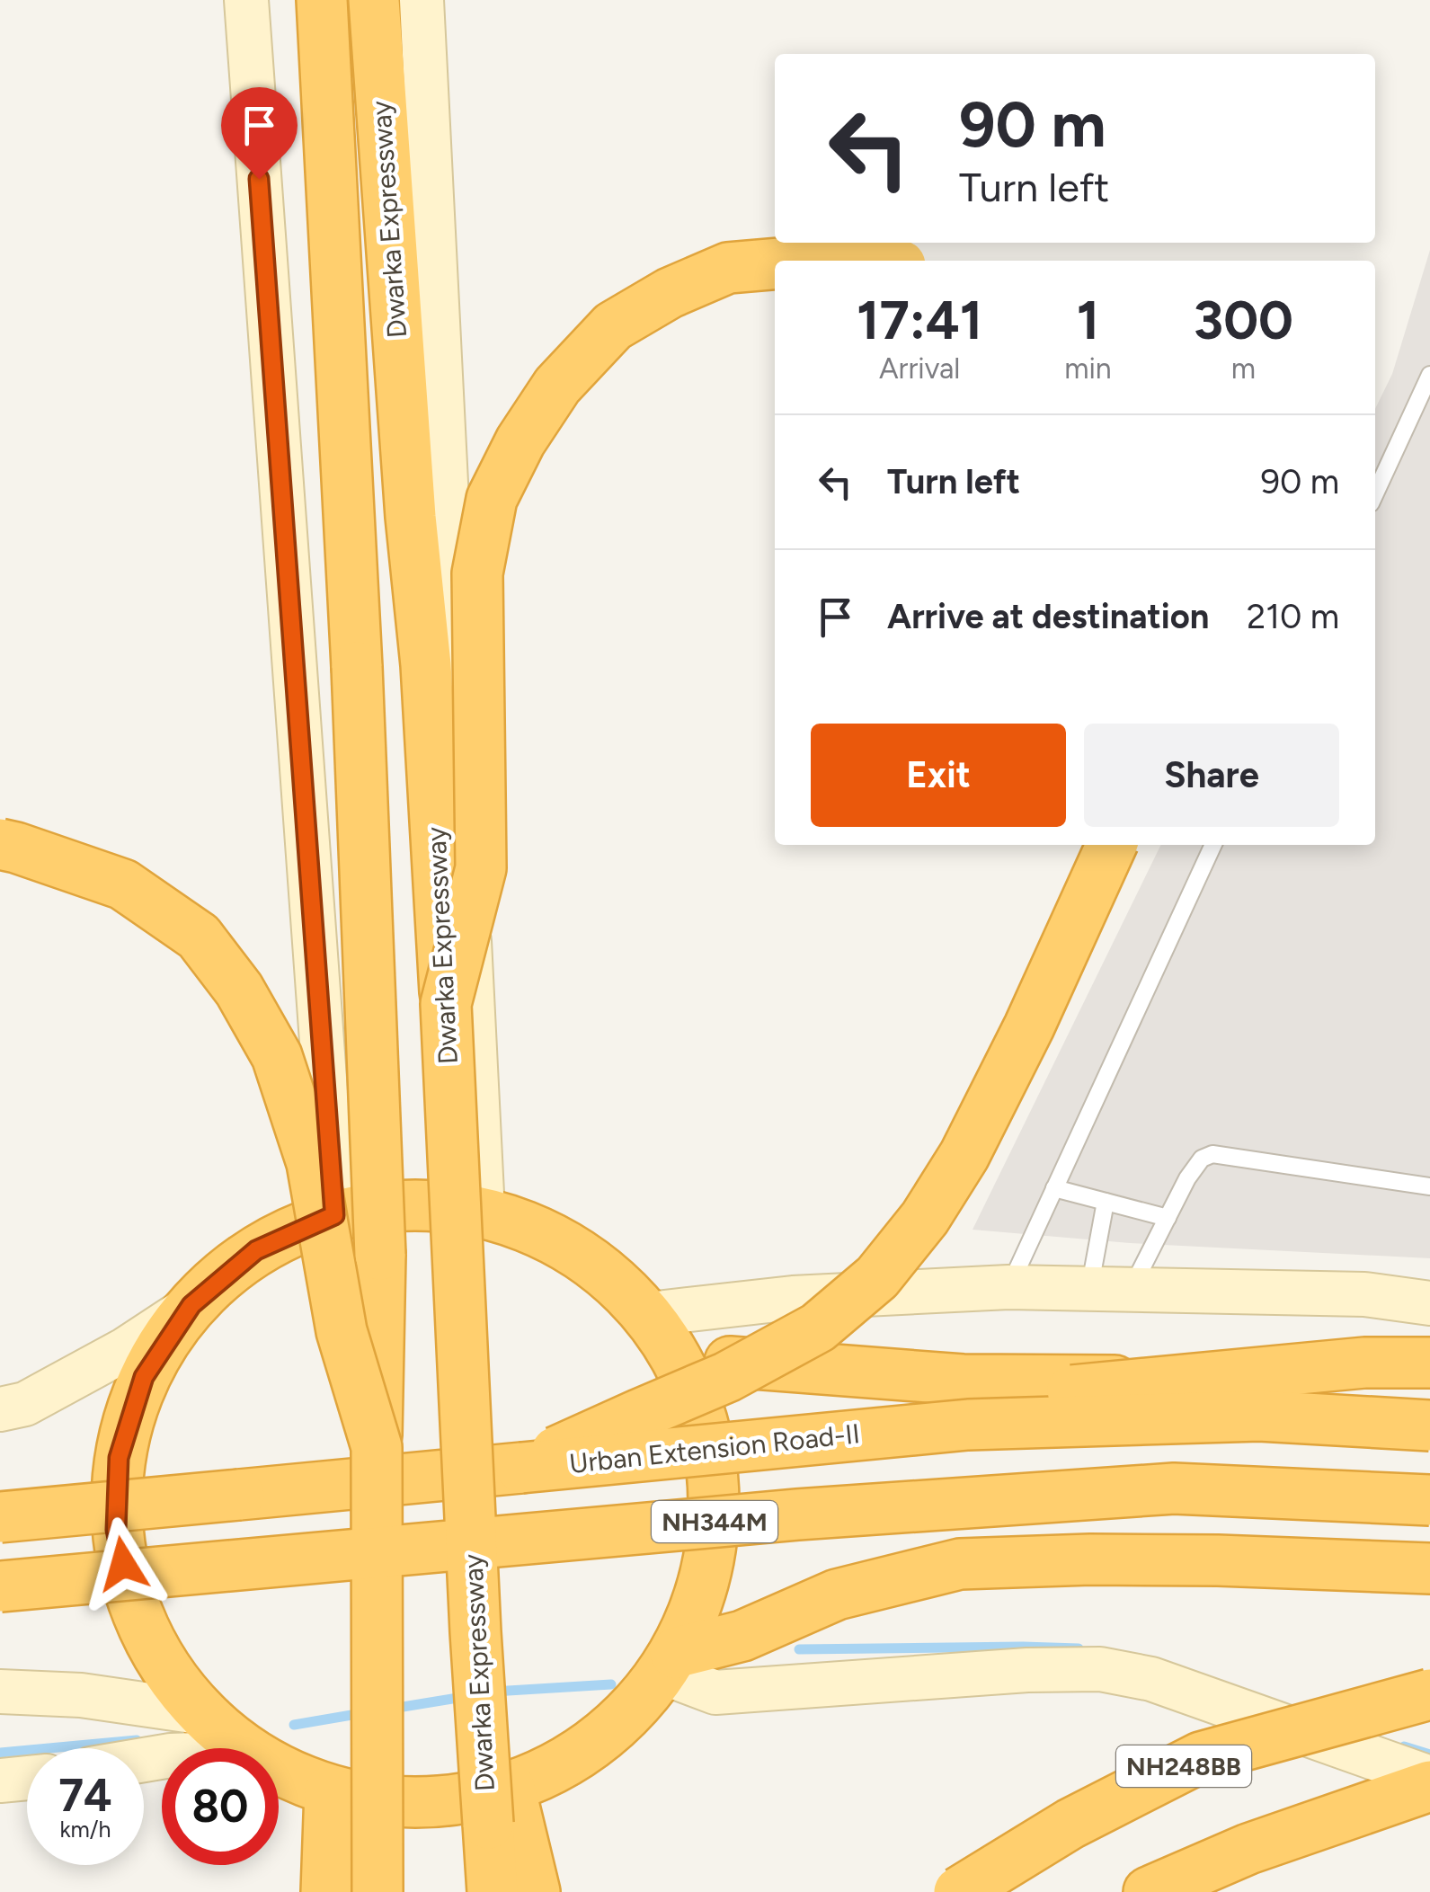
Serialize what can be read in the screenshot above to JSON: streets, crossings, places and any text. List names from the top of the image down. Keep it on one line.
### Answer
{"streets":{"highway":["Dwarka Expressway","Urban Extension Road-II","NH344M","NH248BB"]},"page":{"turn":["90 m","Turn left"],"eta":["17:41","Arrival","1","min","300","m"],"list":[{"name":"Turn left","value":"90 m"},{"name":"Arrive at destination","value":"210 m"}],"buttons":["Exit","Share"],"speed":"74 km/h","limit":"80"}}
